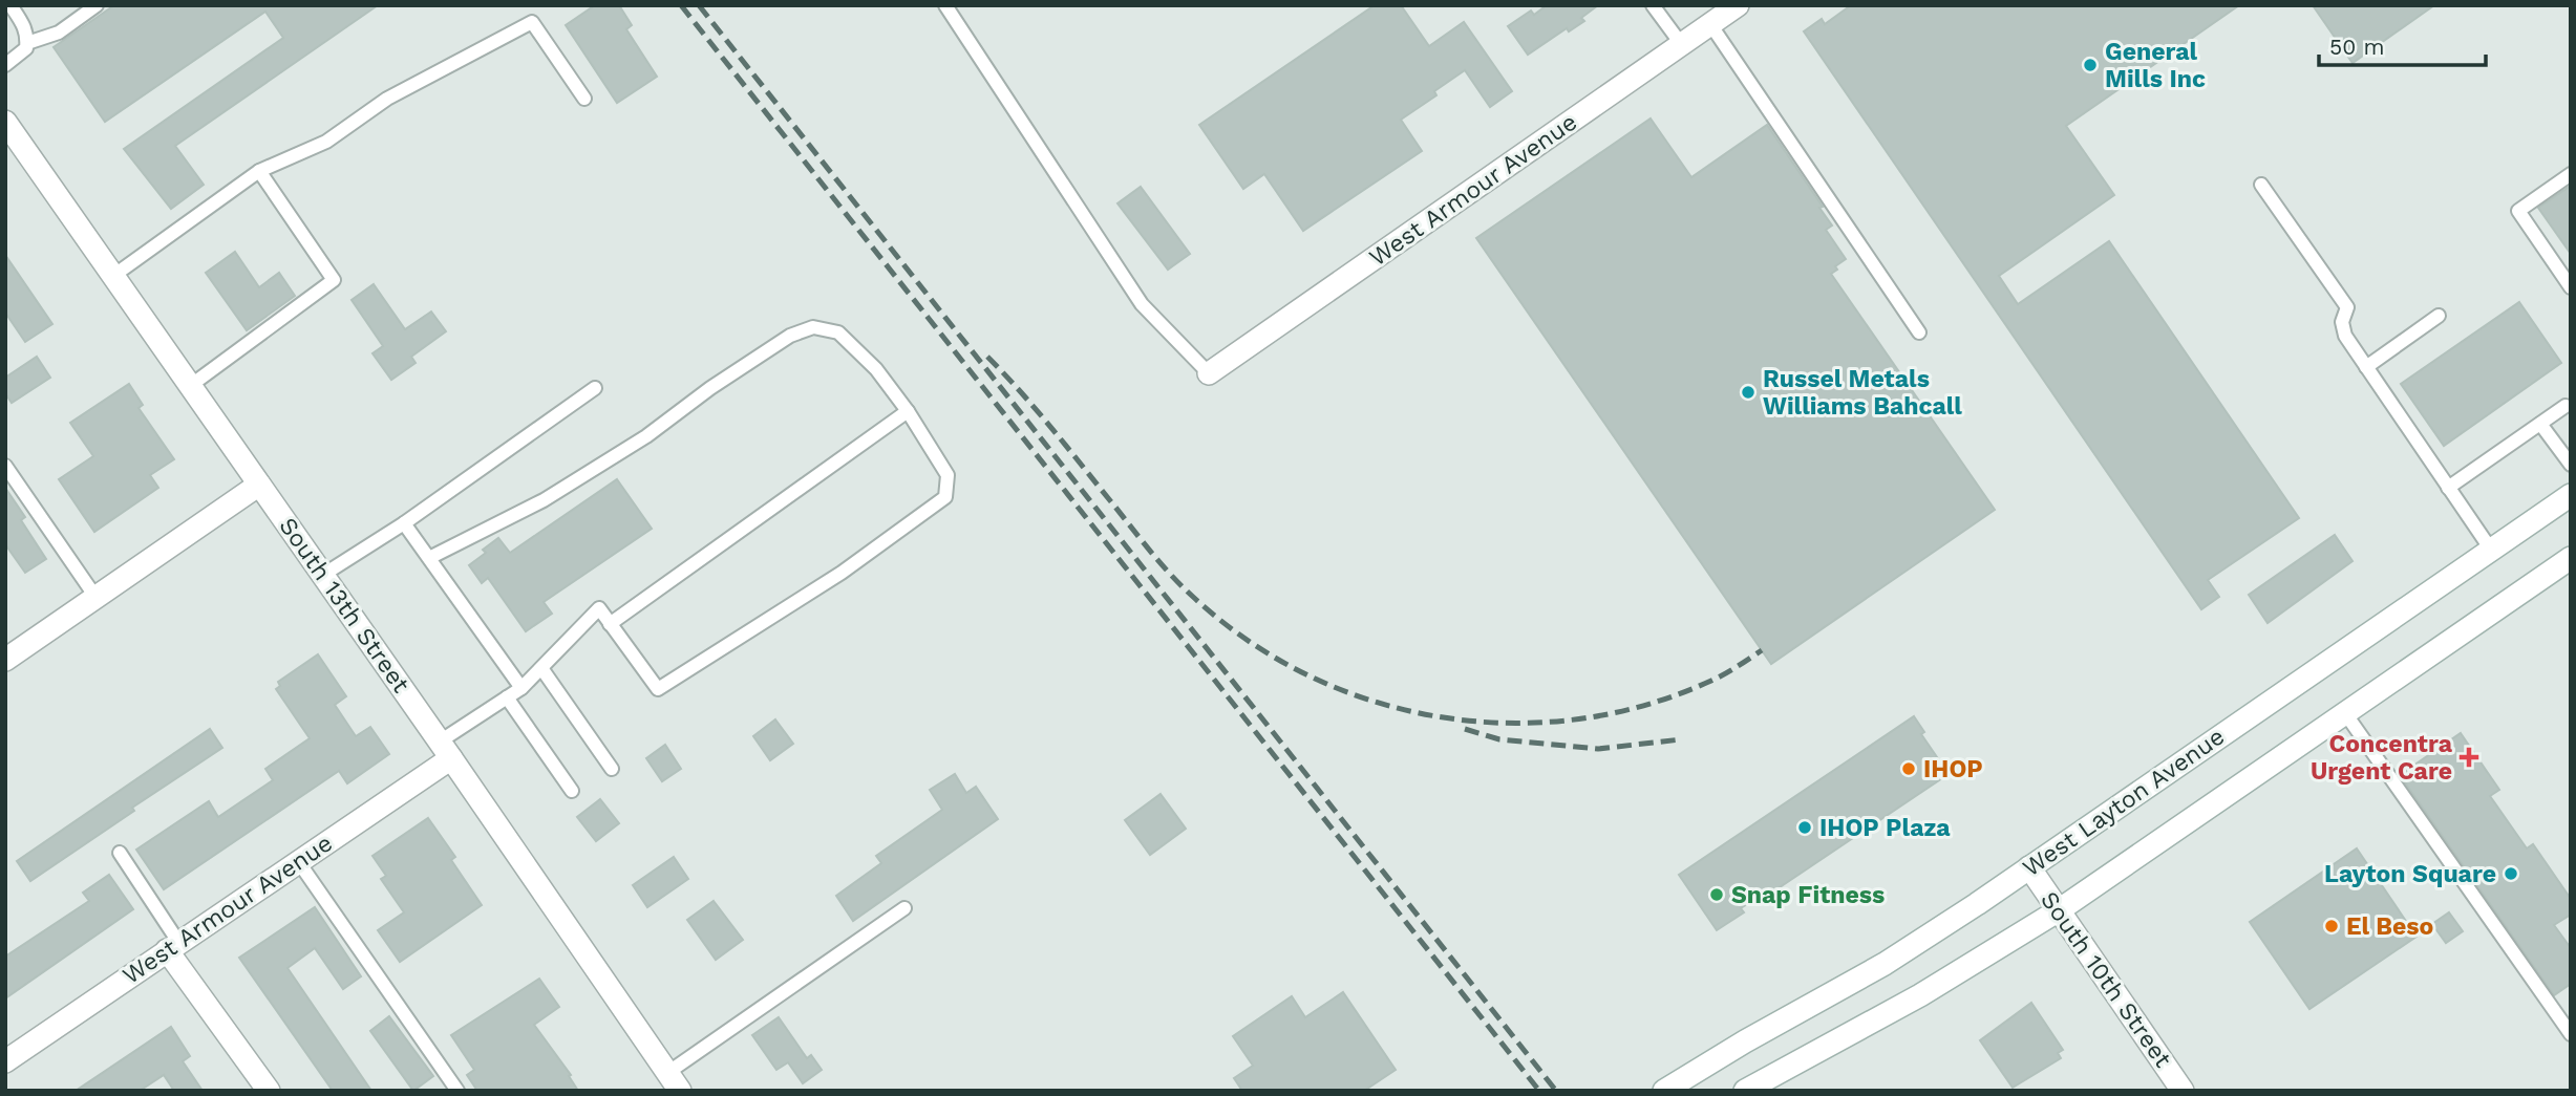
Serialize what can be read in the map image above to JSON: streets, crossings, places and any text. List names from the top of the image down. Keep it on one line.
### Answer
{"streets":{"street":["West Armour Avenue","South 13th Street","West Layton Avenue","South 10th Street"]},"crossings":[["West Armour Avenue","South 13th Street"],["West Layton Avenue","South 10th Street"]],"places":{"other":["General Mills Inc","Russel Metals Williams Bahcall","IHOP","IHOP Plaza","Layton Square","Snap Fitness","El Beso"],"health":["Concentra Urgent Care"]},"scale_bar":"50 m"}
